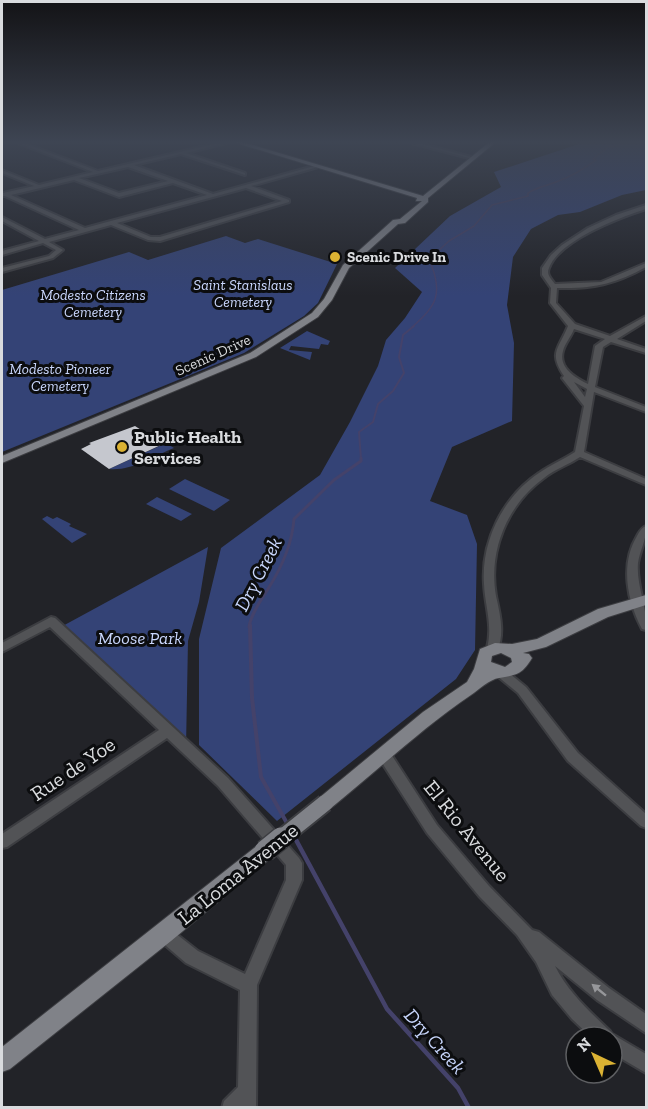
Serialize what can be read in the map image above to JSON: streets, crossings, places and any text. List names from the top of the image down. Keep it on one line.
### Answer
{"streets":{"main road":["Scenic Drive","La Loma Avenue"],"street":["Rue de Yoe","El Rio Avenue"]},"crossings":[["El Rio Avenue","La Loma Avenue"]],"water":["Dry Creek"],"parks":["Saint Stanislaus Cemetery","Modesto Citizens Cemetery","Modesto Pioneer Cemetery","Moose Park"],"places":["Scenic Drive In","Public Health Services"],"north":"top left"}
